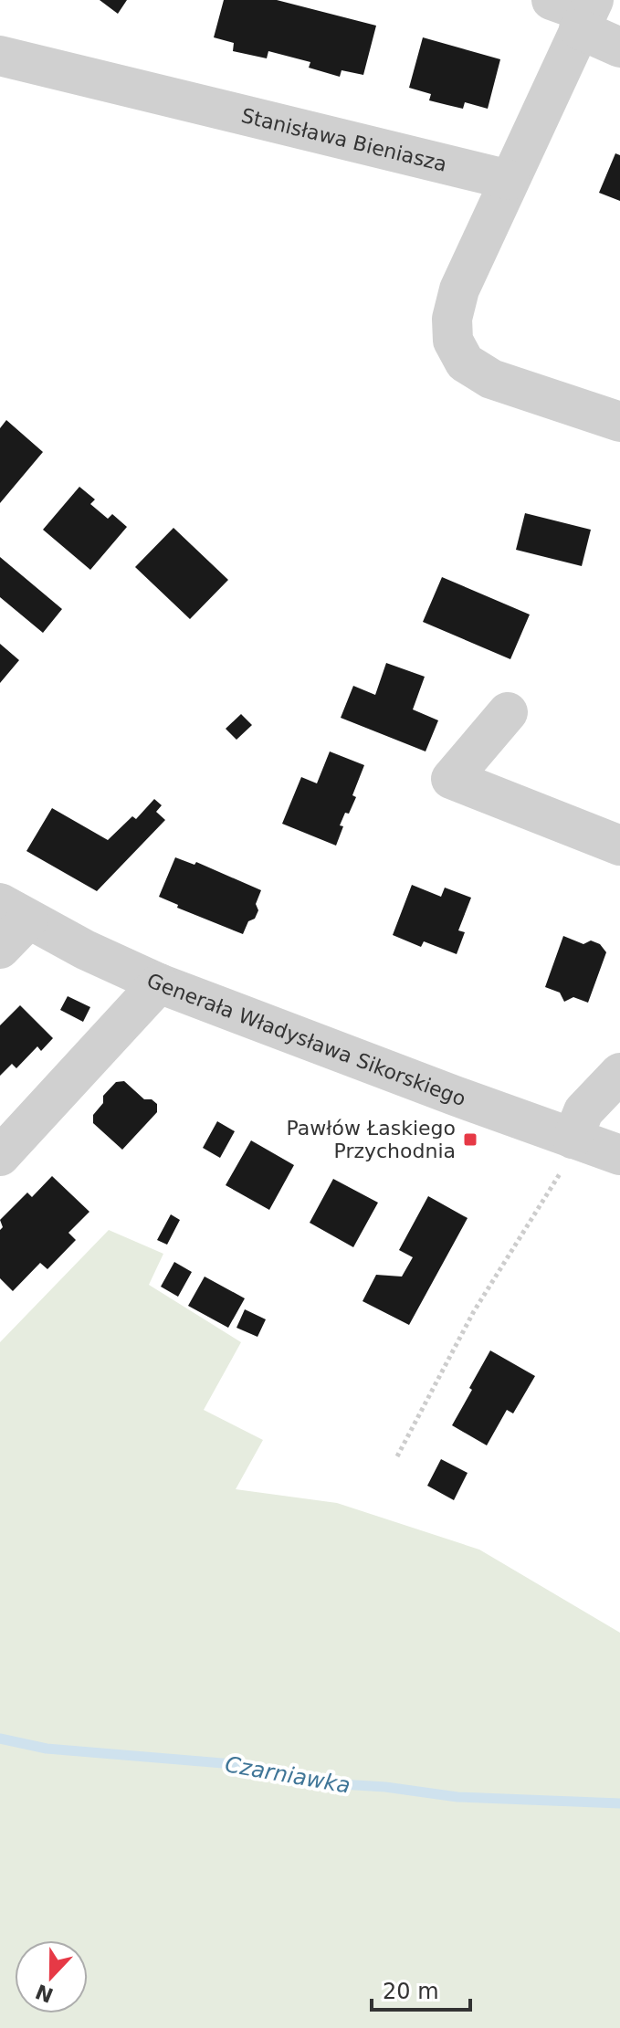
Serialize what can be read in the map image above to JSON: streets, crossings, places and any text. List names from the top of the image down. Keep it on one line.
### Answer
{"streets":{"street":["Stanisława Bieniasza","Generała Władysława Sikorskiego"]},"water":["Czarniawka"],"places":{"transit":["Pawłów Łaskiego Przychodnia"]},"scale_bar":"20 m","north":"bottom"}
